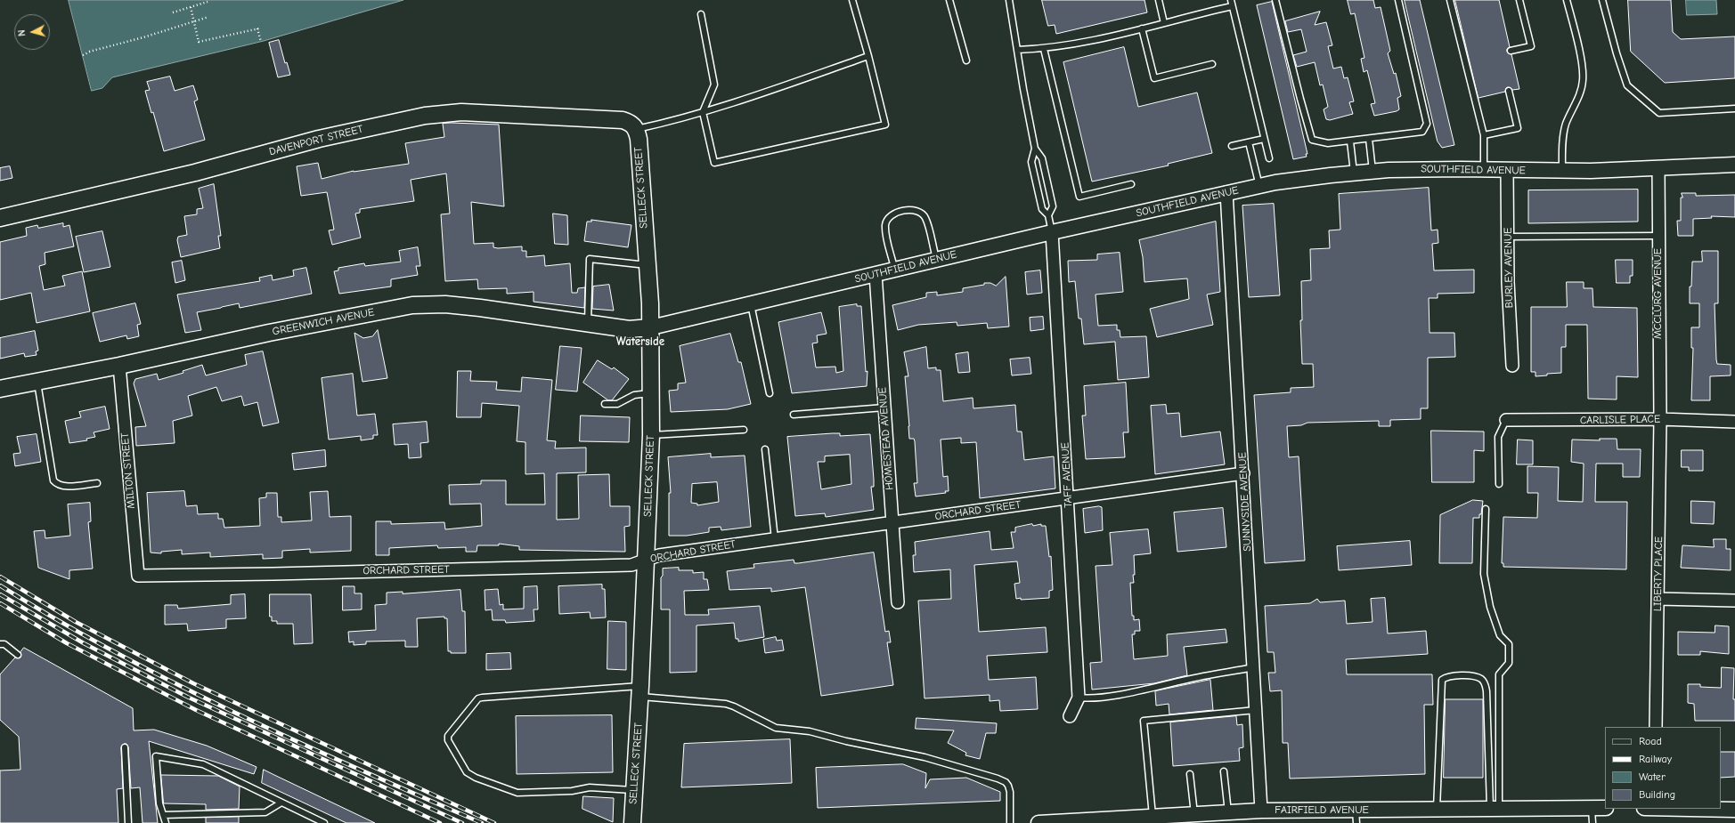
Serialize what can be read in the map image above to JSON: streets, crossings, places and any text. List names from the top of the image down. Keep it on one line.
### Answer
{"streets":{"main road":["DAVENPORT STREET","SELLECK STREET","GREENWICH AVENUE"],"street":["SOUTHFIELD AVENUE","BURLEY AVENUE","MCCLURG AVENUE","CARLISLE PLACE","HOMESTEAD AVENUE","MILTON STREET","TAFF AVENUE","SUNNYSIDE AVENUE","ORCHARD STREET","LIBERTY PLACE","FAIRFIELD AVENUE"]},"crossings":[["DAVENPORT STREET","SELLECK STREET"],["SOUTHFIELD AVENUE","SELLECK STREET"],["SOUTHFIELD AVENUE","BURLEY AVENUE"],["SOUTHFIELD AVENUE","MCCLURG AVENUE"],["SOUTHFIELD AVENUE","GREENWICH AVENUE"],["SOUTHFIELD AVENUE","HOMESTEAD AVENUE"],["SOUTHFIELD AVENUE","TAFF AVENUE"],["SOUTHFIELD AVENUE","SUNNYSIDE AVENUE"],["SELLECK STREET","GREENWICH AVENUE"],["SELLECK STREET","ORCHARD STREET"],["MCCLURG AVENUE","CARLISLE PLACE"],["MCCLURG AVENUE","LIBERTY PLACE"],["GREENWICH AVENUE","MILTON STREET"],["CARLISLE PLACE","LIBERTY PLACE"],["HOMESTEAD AVENUE","ORCHARD STREET"],["MILTON STREET","ORCHARD STREET"],["TAFF AVENUE","ORCHARD STREET"],["SUNNYSIDE AVENUE","ORCHARD STREET"],["SUNNYSIDE AVENUE","FAIRFIELD AVENUE"]],"districts":["Waterside"],"legend":["Road","Railway","Water","Building"],"north":"left"}
